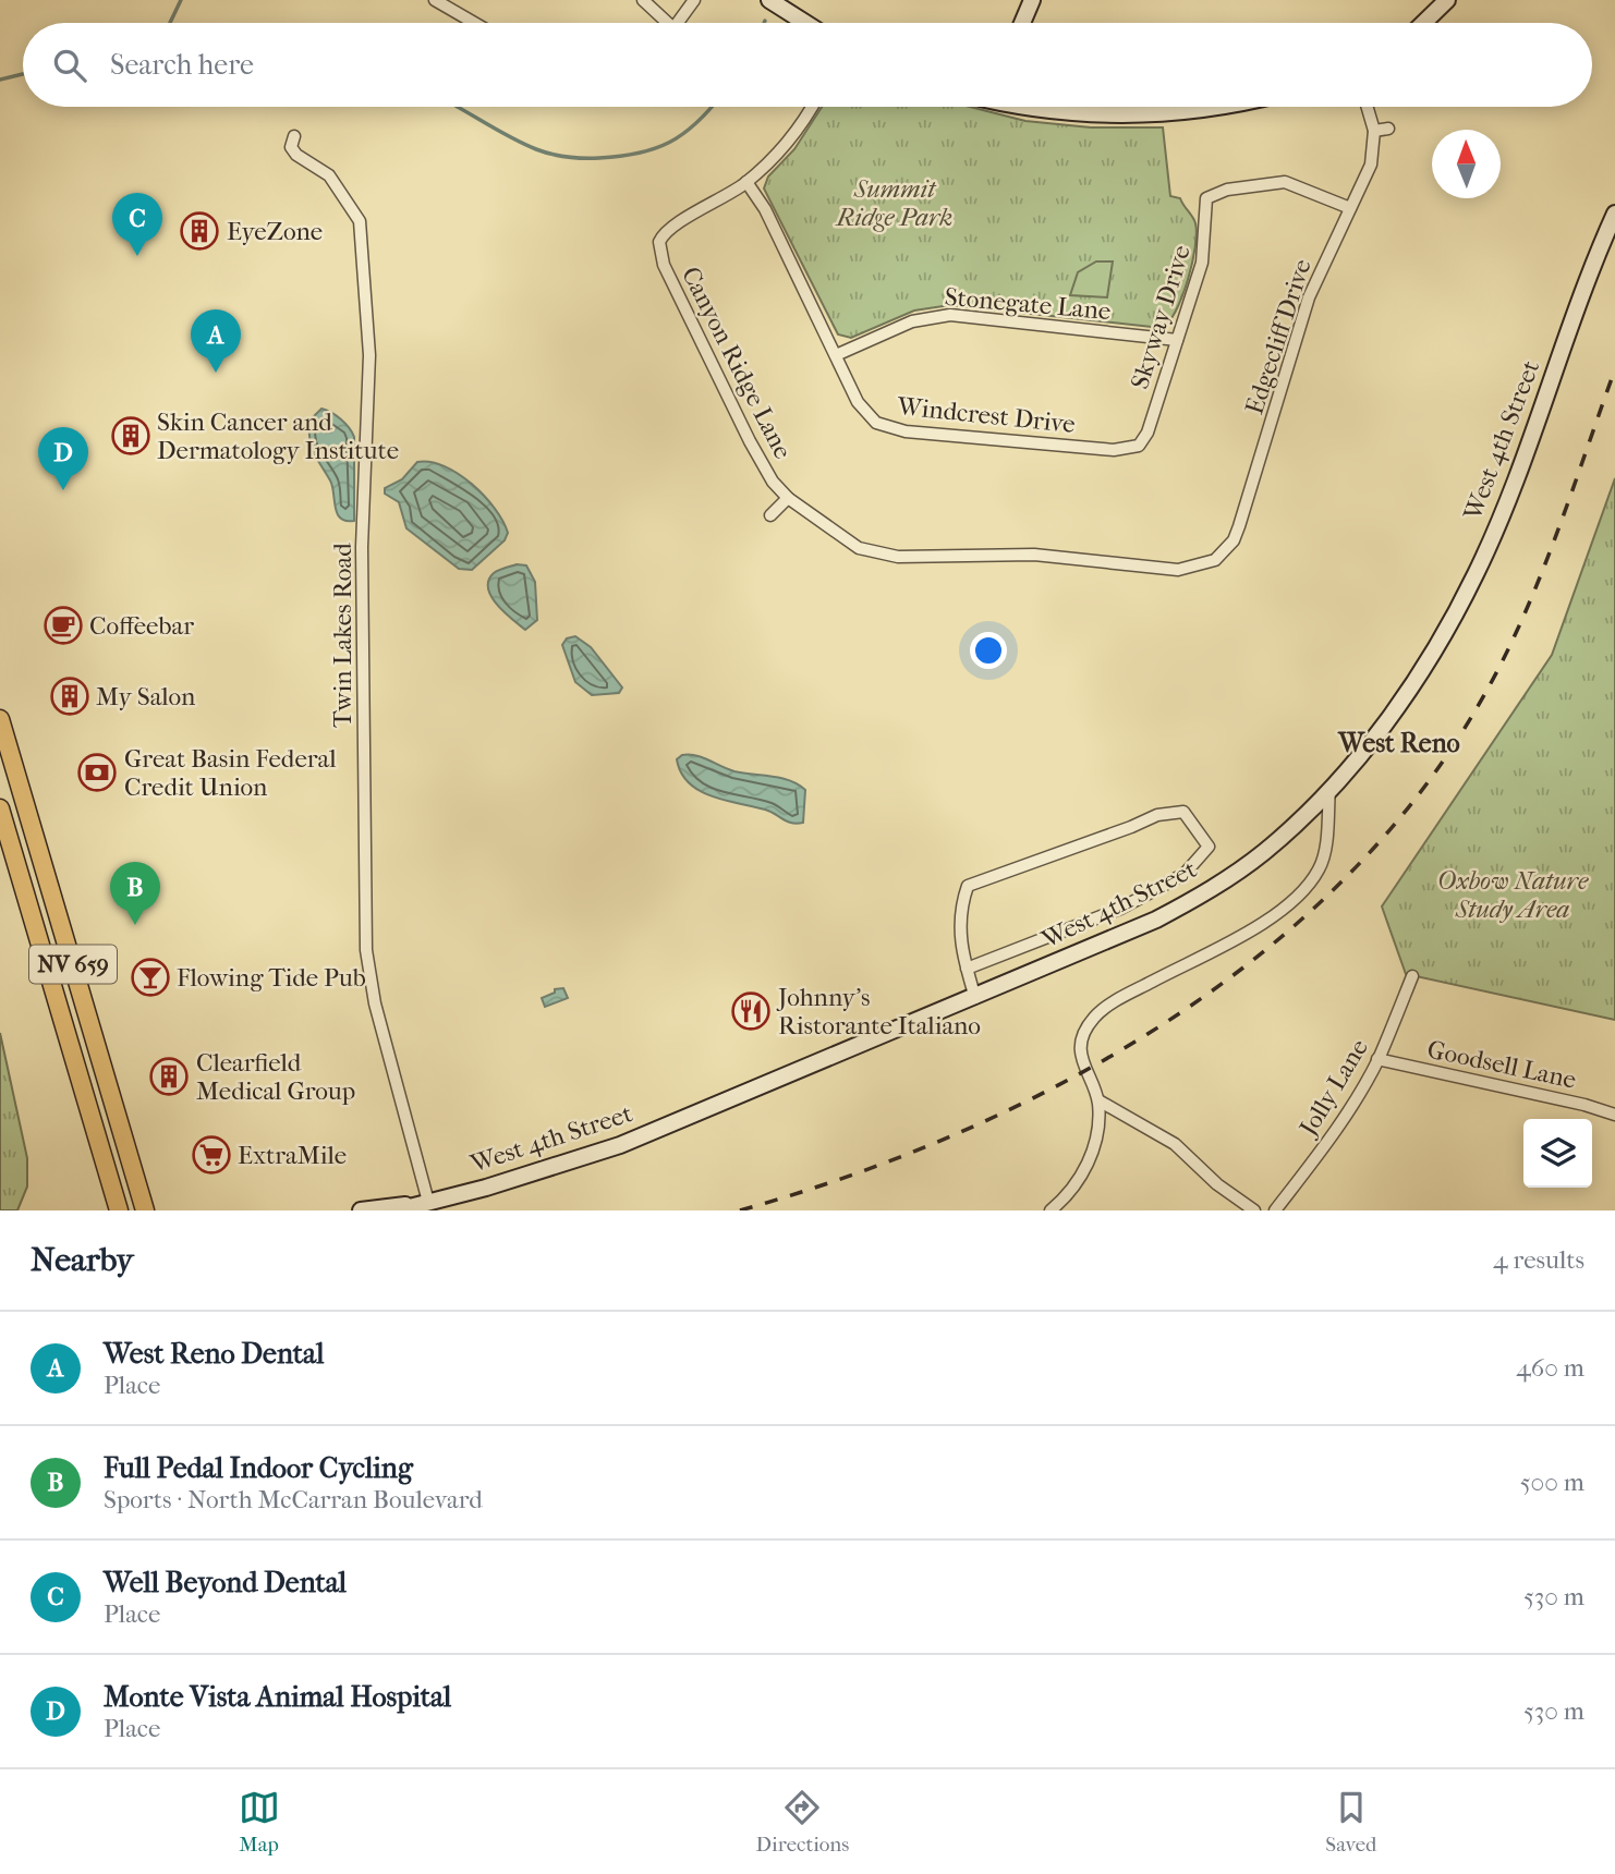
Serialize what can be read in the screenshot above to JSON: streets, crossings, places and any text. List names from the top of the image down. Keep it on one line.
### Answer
{"streets":{"main road":["West 4th Street","NV 659"],"street":["Stonegate Lane","Skyway Drive","Edgecliff Drive","Canyon Ridge Lane","Windcrest Drive","Twin Lakes Road","Goodsell Lane","Jolly Lane"]},"crossings":[["Stonegate Lane","Skyway Drive"],["Stonegate Lane","Windcrest Drive"],["Skyway Drive","Edgecliff Drive"],["Skyway Drive","Windcrest Drive"],["Edgecliff Drive","Canyon Ridge Lane"],["Canyon Ridge Lane","Windcrest Drive"],["West 4th Street","Twin Lakes Road"],["Goodsell Lane","Jolly Lane"]],"districts":["West Reno"],"parks":["Summit Ridge Park","Oxbow Nature Study Area"],"places":{"building":["EyeZone","Skin Cancer and Dermatology Institute","My Salon","Clearfield Medical Group"],"cafe":["Coffeebar"],"bank":["Great Basin Federal Credit Union"],"bar":["Flowing Tide Pub"],"restaurant":["Johnny's Ristorante Italiano"],"supermarket":["ExtraMile"]},"north":"top","page":{"search":"Search here","pins":["C","A","D","B"],"heading":["Nearby","4 results"],"list":[{"mark":"A","name":"West Reno Dental","note":"Place","value":"460 m"},{"mark":"B","name":"Full Pedal Indoor Cycling","note":"Sports · North McCarran Boulevard","value":"500 m"},{"mark":"C","name":"Well Beyond Dental","note":"Place","value":"530 m"},{"mark":"D","name":"Monte Vista Animal Hospital","note":"Place","value":"530 m"}],"nav":["Map","Directions","Saved"]}}
